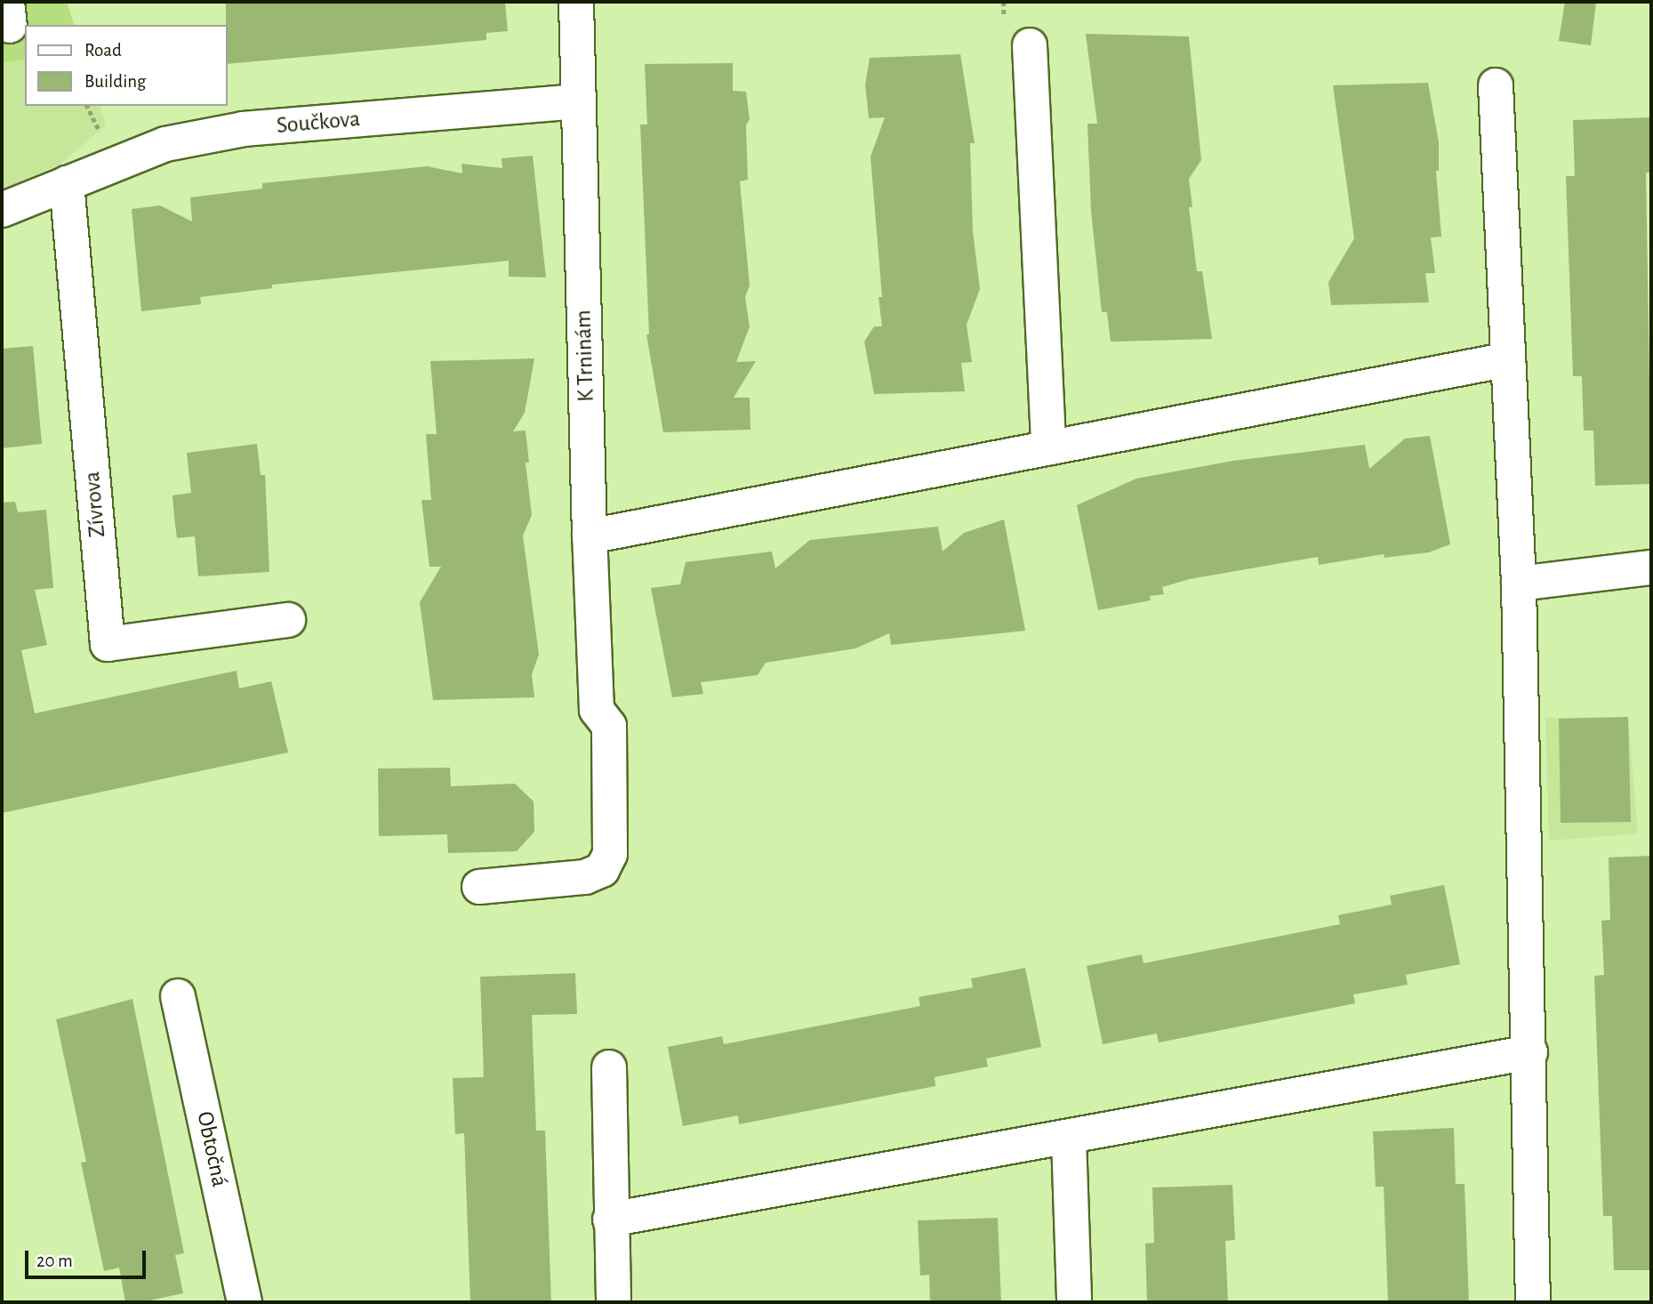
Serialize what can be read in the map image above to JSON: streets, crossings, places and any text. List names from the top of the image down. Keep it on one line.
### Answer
{"streets":{"street":["Součkova","K Trninám","Zívrova","Obtočná"]},"crossings":[["Součkova","K Trninám"],["Součkova","Zívrova"]],"legend":["Road","Building"],"scale_bar":"20 m"}
